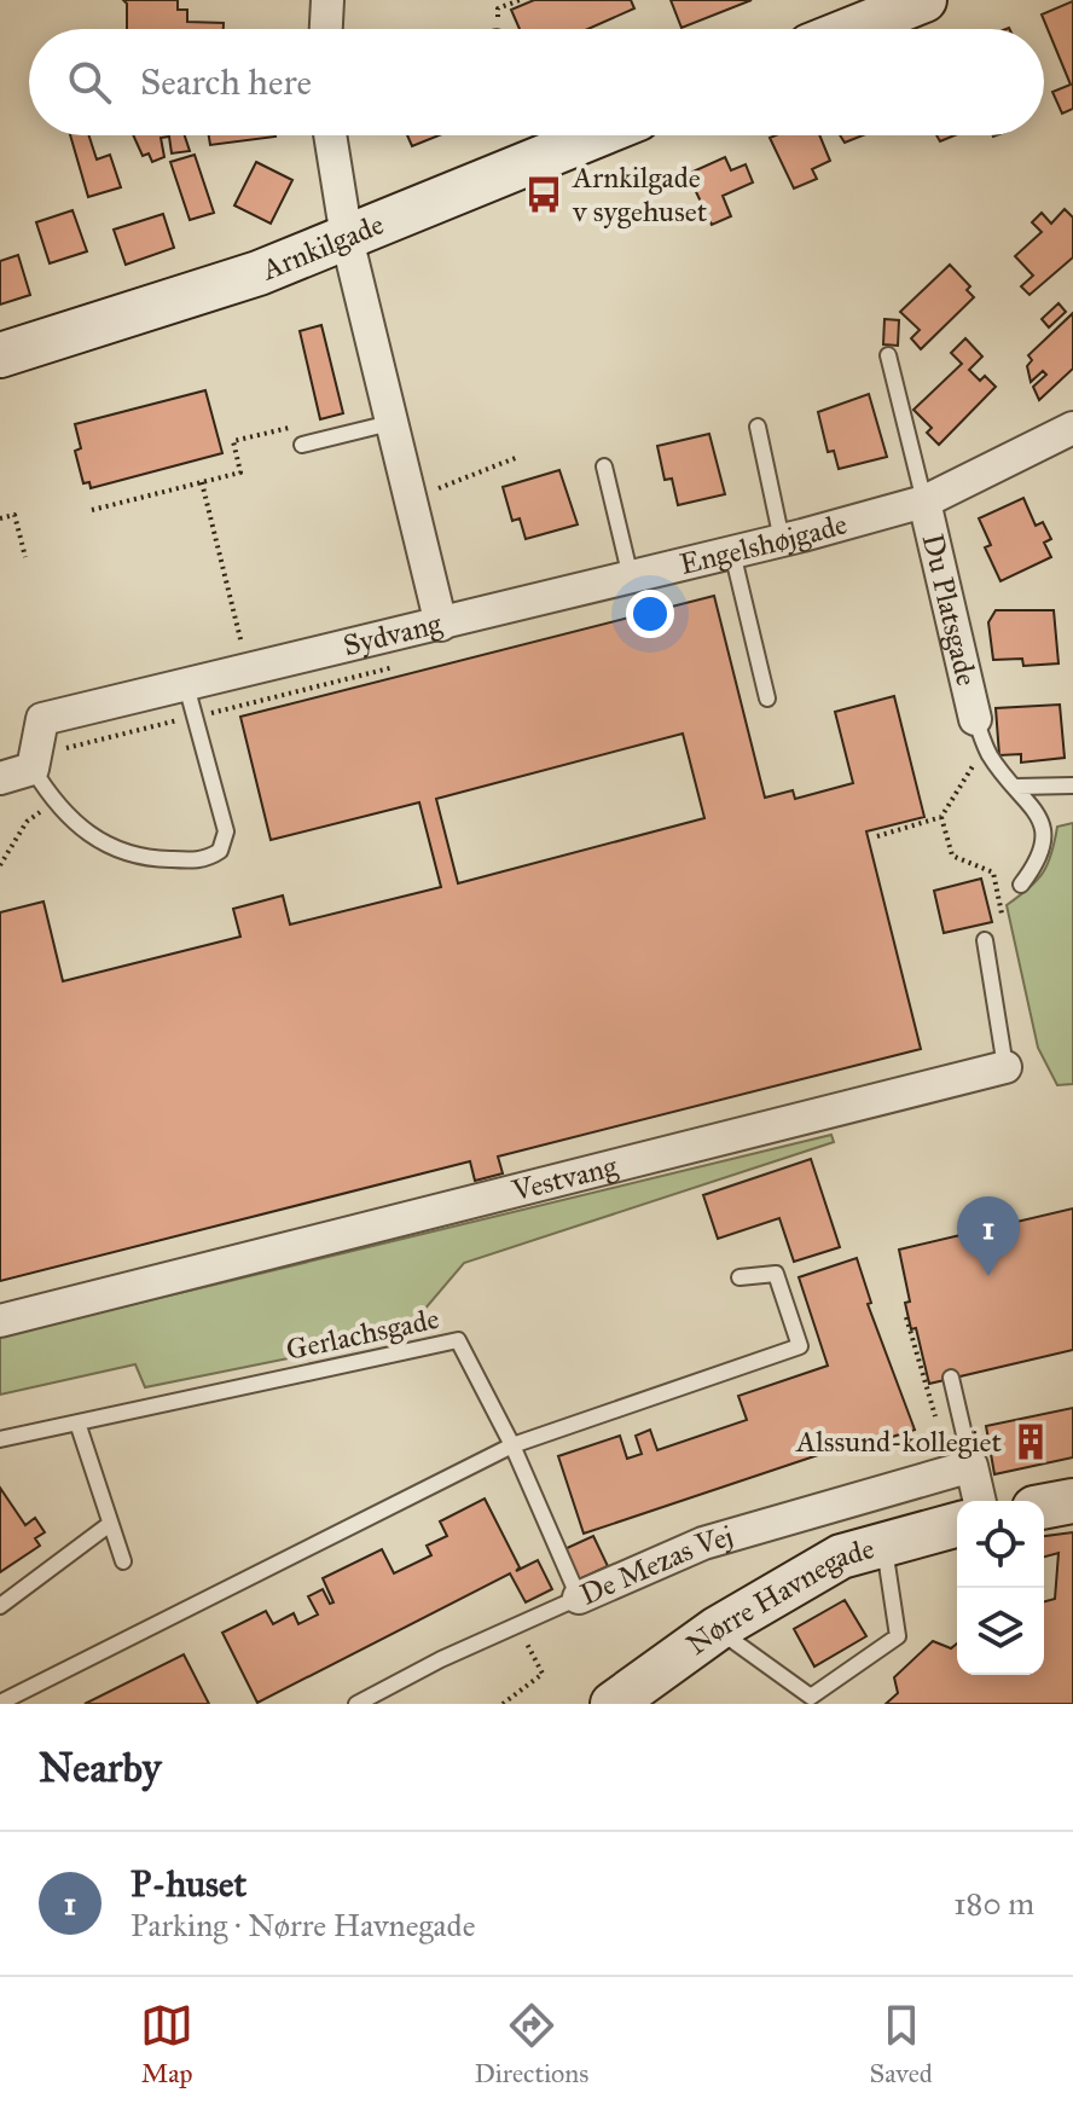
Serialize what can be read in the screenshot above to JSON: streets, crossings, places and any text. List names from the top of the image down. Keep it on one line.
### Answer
{"streets":{"street":["Arnkilgade","Engelshøjgade","Du Platsgade","Sydvang","Vestvang","De Mezas Vej","Nørre Havnegade"],"lane":["Gerlachsgade"]},"crossings":[["Arnkilgade","Sydvang"],["Engelshøjgade","Du Platsgade"],["Engelshøjgade","Sydvang"],["Gerlachsgade","De Mezas Vej"]],"places":{"bus stop":["Arnkilgade v sygehuset"],"building":["Alssund-kollegiet"]},"page":{"search":"Search here","pins":"1","heading":"Nearby","list":[{"mark":"1","name":"P-huset","note":"Parking · Nørre Havnegade","value":"180 m"}],"nav":["Map","Directions","Saved"]}}
